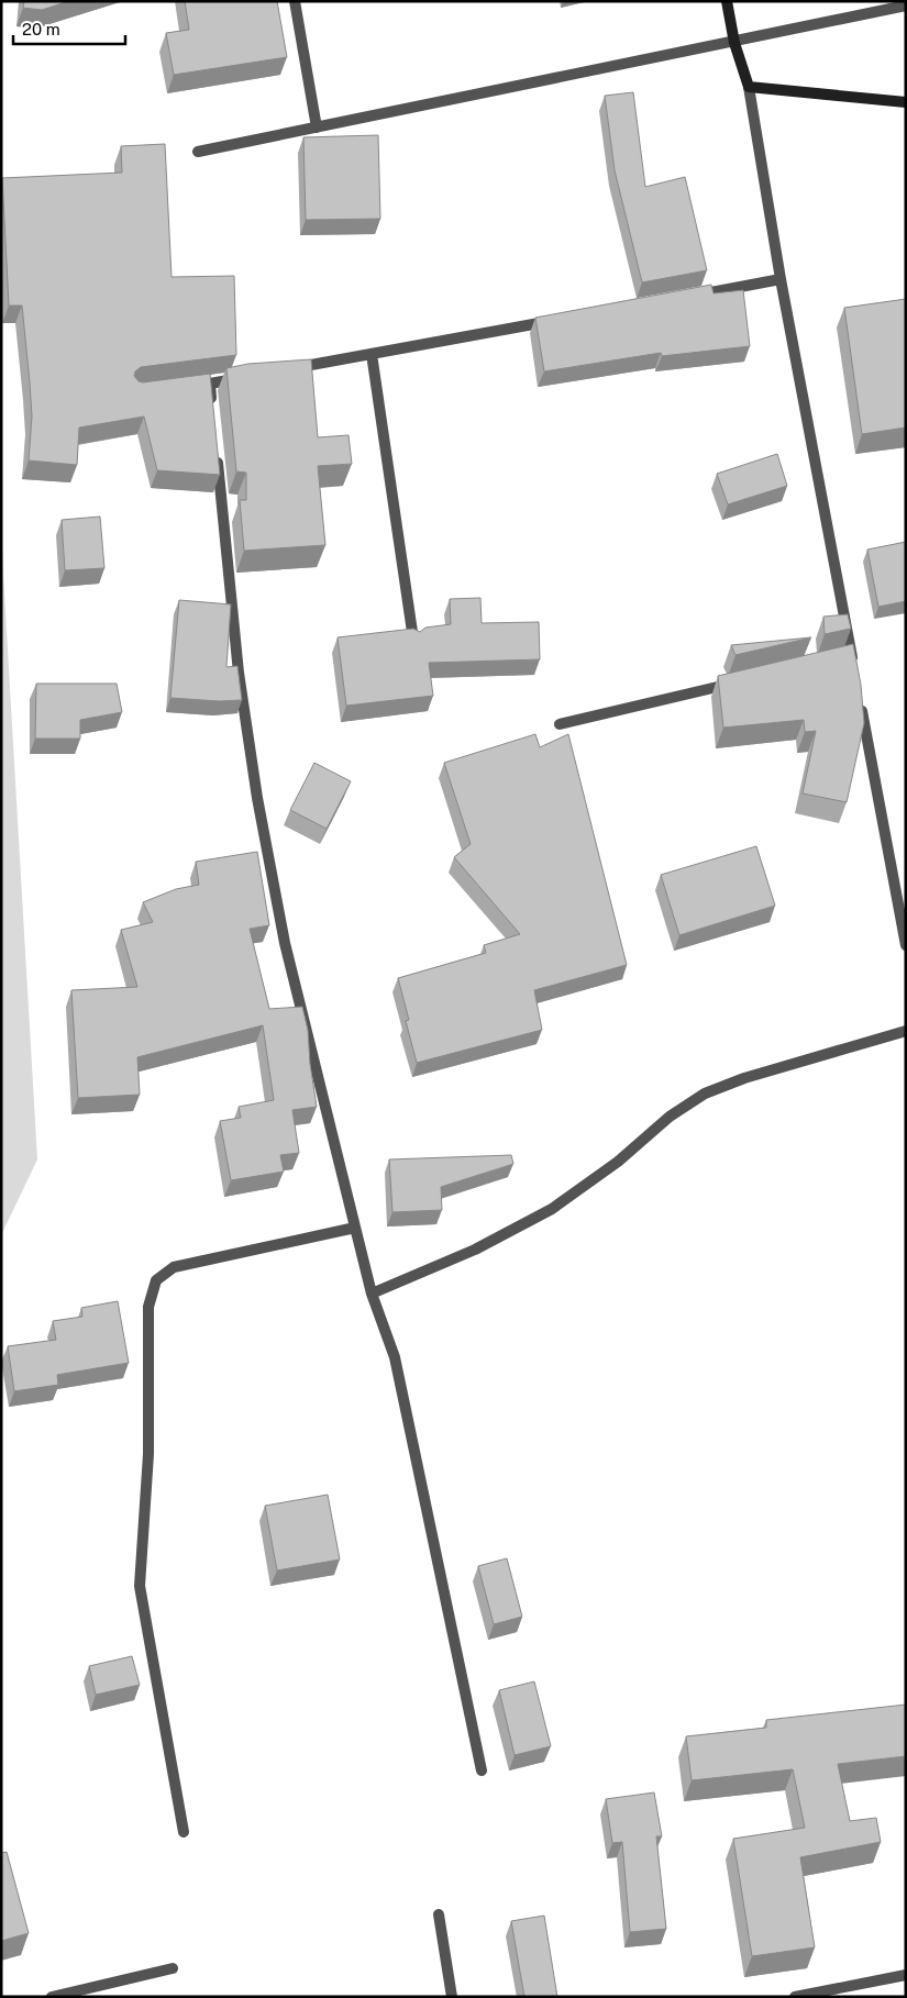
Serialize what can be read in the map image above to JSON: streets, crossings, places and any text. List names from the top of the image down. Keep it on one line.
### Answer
{"scale_bar":"20 m"}
